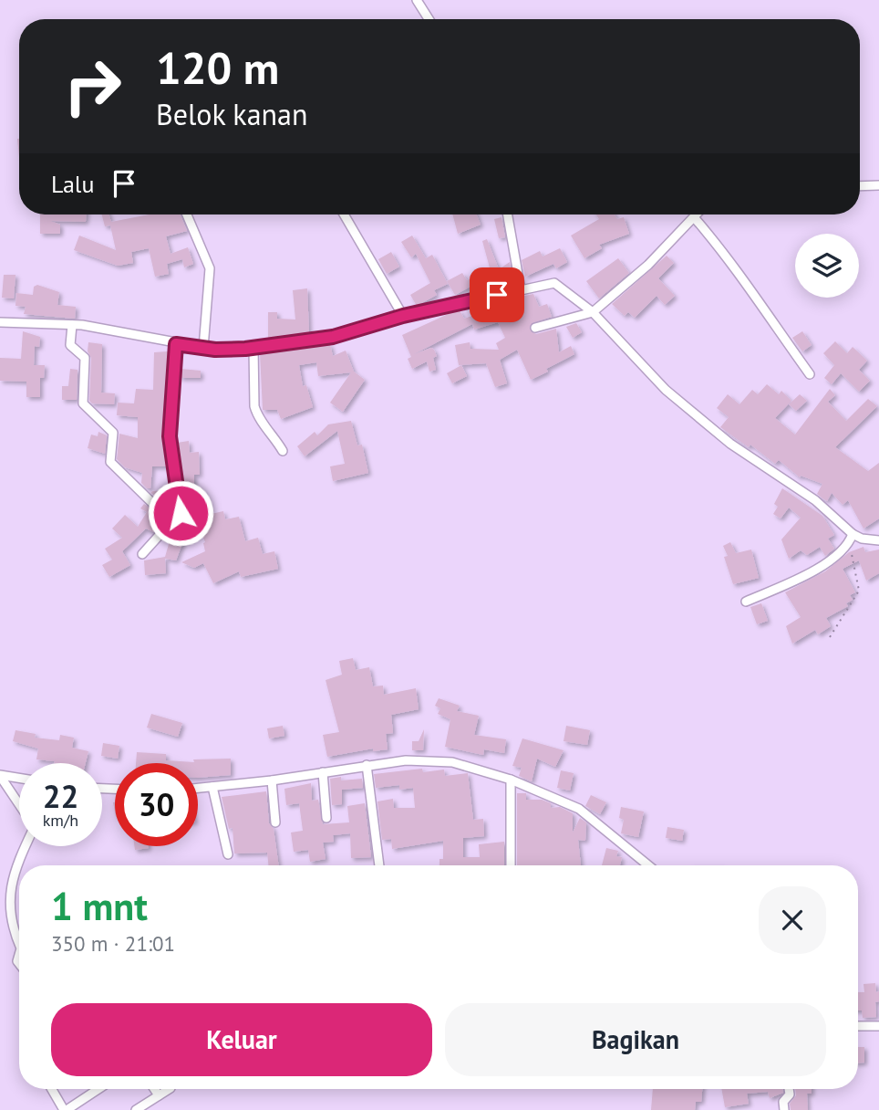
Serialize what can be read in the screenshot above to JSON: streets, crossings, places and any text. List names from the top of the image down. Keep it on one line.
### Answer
{"page":{"turn":["120 m","Belok kanan"],"then":"Lalu","speed":"22 km/h","limit":"30","heading":["1 mnt","350 m · 21:01"],"buttons":["Keluar","Bagikan"]}}
